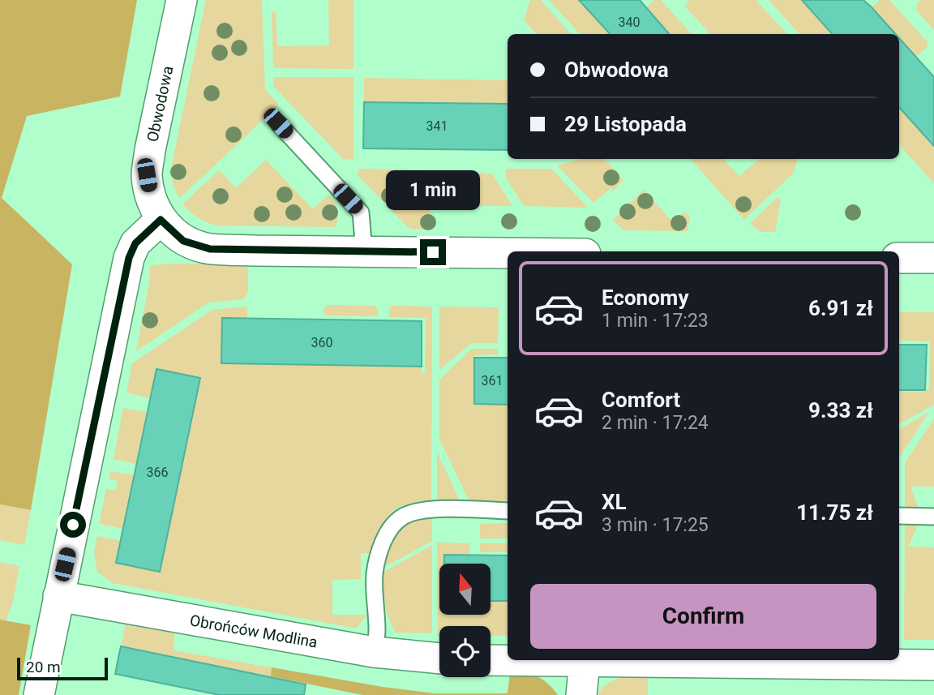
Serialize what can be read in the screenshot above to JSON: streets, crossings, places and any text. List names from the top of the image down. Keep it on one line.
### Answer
{"streets":{"street":["Obwodowa","Obrońców Modlina"]},"house_numbers":["340","341","360","361","366"],"scale_bar":"20 m","north":"top","page":{"banner":["Obwodowa","29 Listopada"],"bubble":"1 min","list":[{"name":"Economy","note":"1 min · 17:23","value":"6.91 zł"},{"name":"Comfort","note":"2 min · 17:24","value":"9.33 zł"},{"name":"XL","note":"3 min · 17:25","value":"11.75 zł"}],"buttons":"Confirm","scale":"20 m"}}
